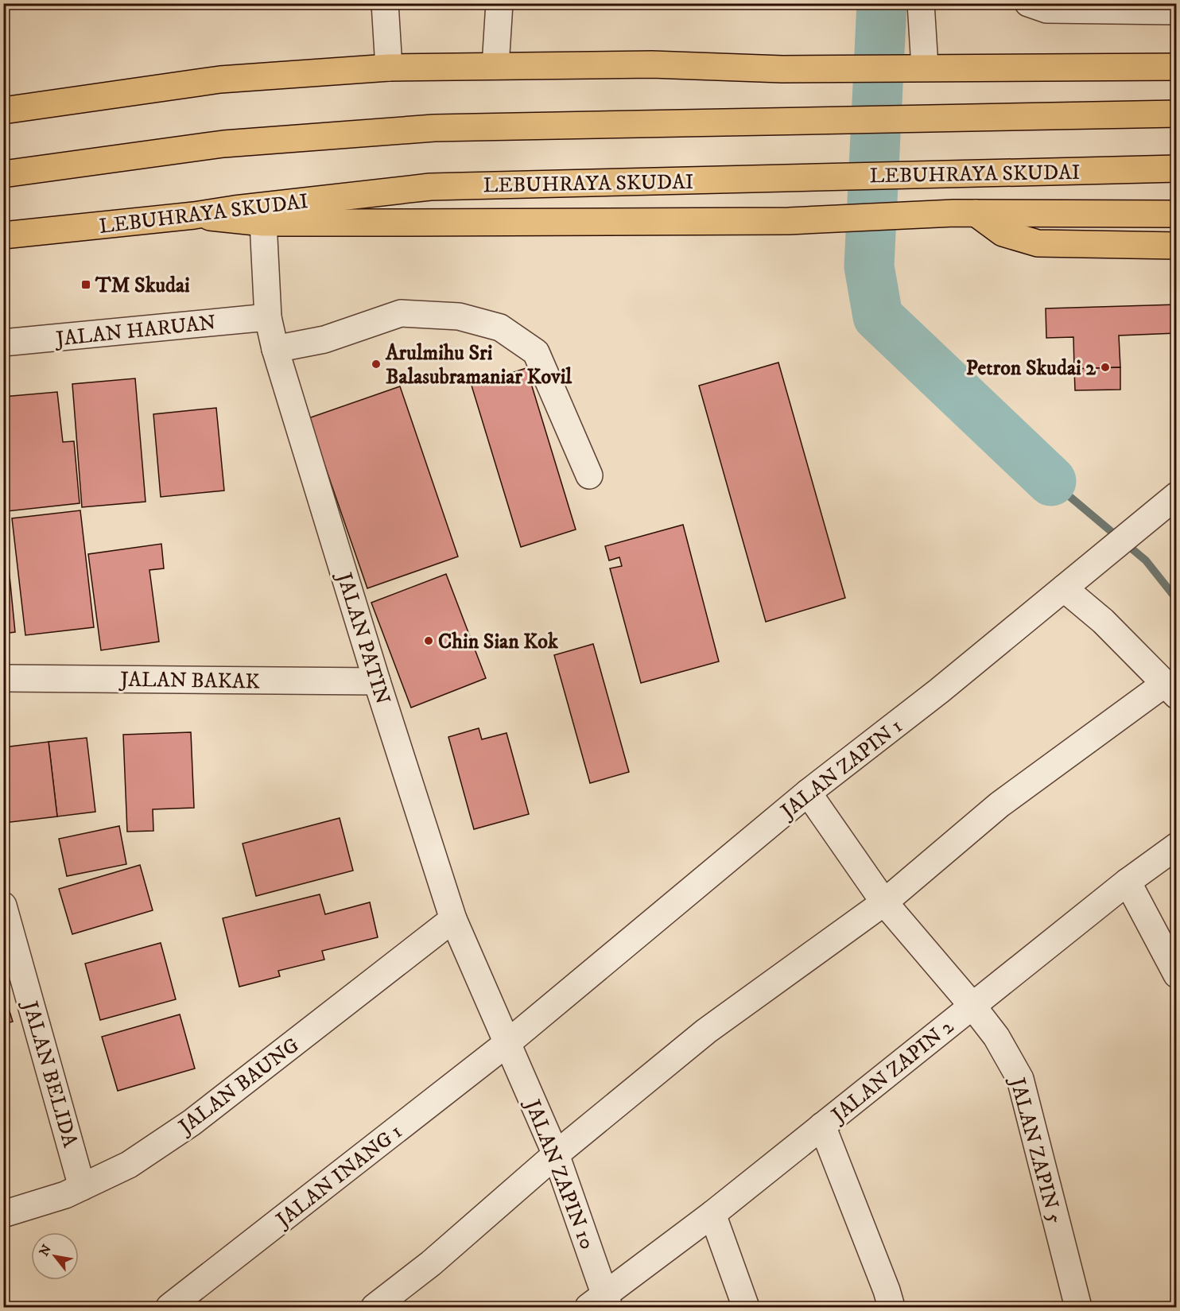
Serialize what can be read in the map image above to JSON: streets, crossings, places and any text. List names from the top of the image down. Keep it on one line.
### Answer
{"streets":{"main road":["LEBUHRAYA SKUDAI"],"street":["JALAN HARUAN","JALAN PATIN","JALAN BAKAK","JALAN ZAPIN 1","JALAN ZAPIN 2","JALAN BELIDA","JALAN BAUNG","JALAN ZAPIN 5","JALAN ZAPIN 10","JALAN INANG 1"]},"crossings":[["JALAN HARUAN","JALAN PATIN"],["JALAN PATIN","JALAN BAKAK"],["JALAN PATIN","JALAN ZAPIN 1"],["JALAN PATIN","JALAN BAUNG"],["JALAN PATIN","JALAN ZAPIN 10"],["JALAN PATIN","JALAN INANG 1"],["JALAN ZAPIN 1","JALAN ZAPIN 5"],["JALAN ZAPIN 1","JALAN ZAPIN 10"],["JALAN ZAPIN 1","JALAN INANG 1"],["JALAN ZAPIN 2","JALAN ZAPIN 5"],["JALAN ZAPIN 2","JALAN ZAPIN 10"],["JALAN BELIDA","JALAN BAUNG"],["JALAN ZAPIN 10","JALAN INANG 1"]],"places":{"transit":["TM Skudai"],"other":["Arulmihu Sri Balasubramaniar Kovil","Petron Skudai 2","Chin Sian Kok"]},"north":"top left"}
